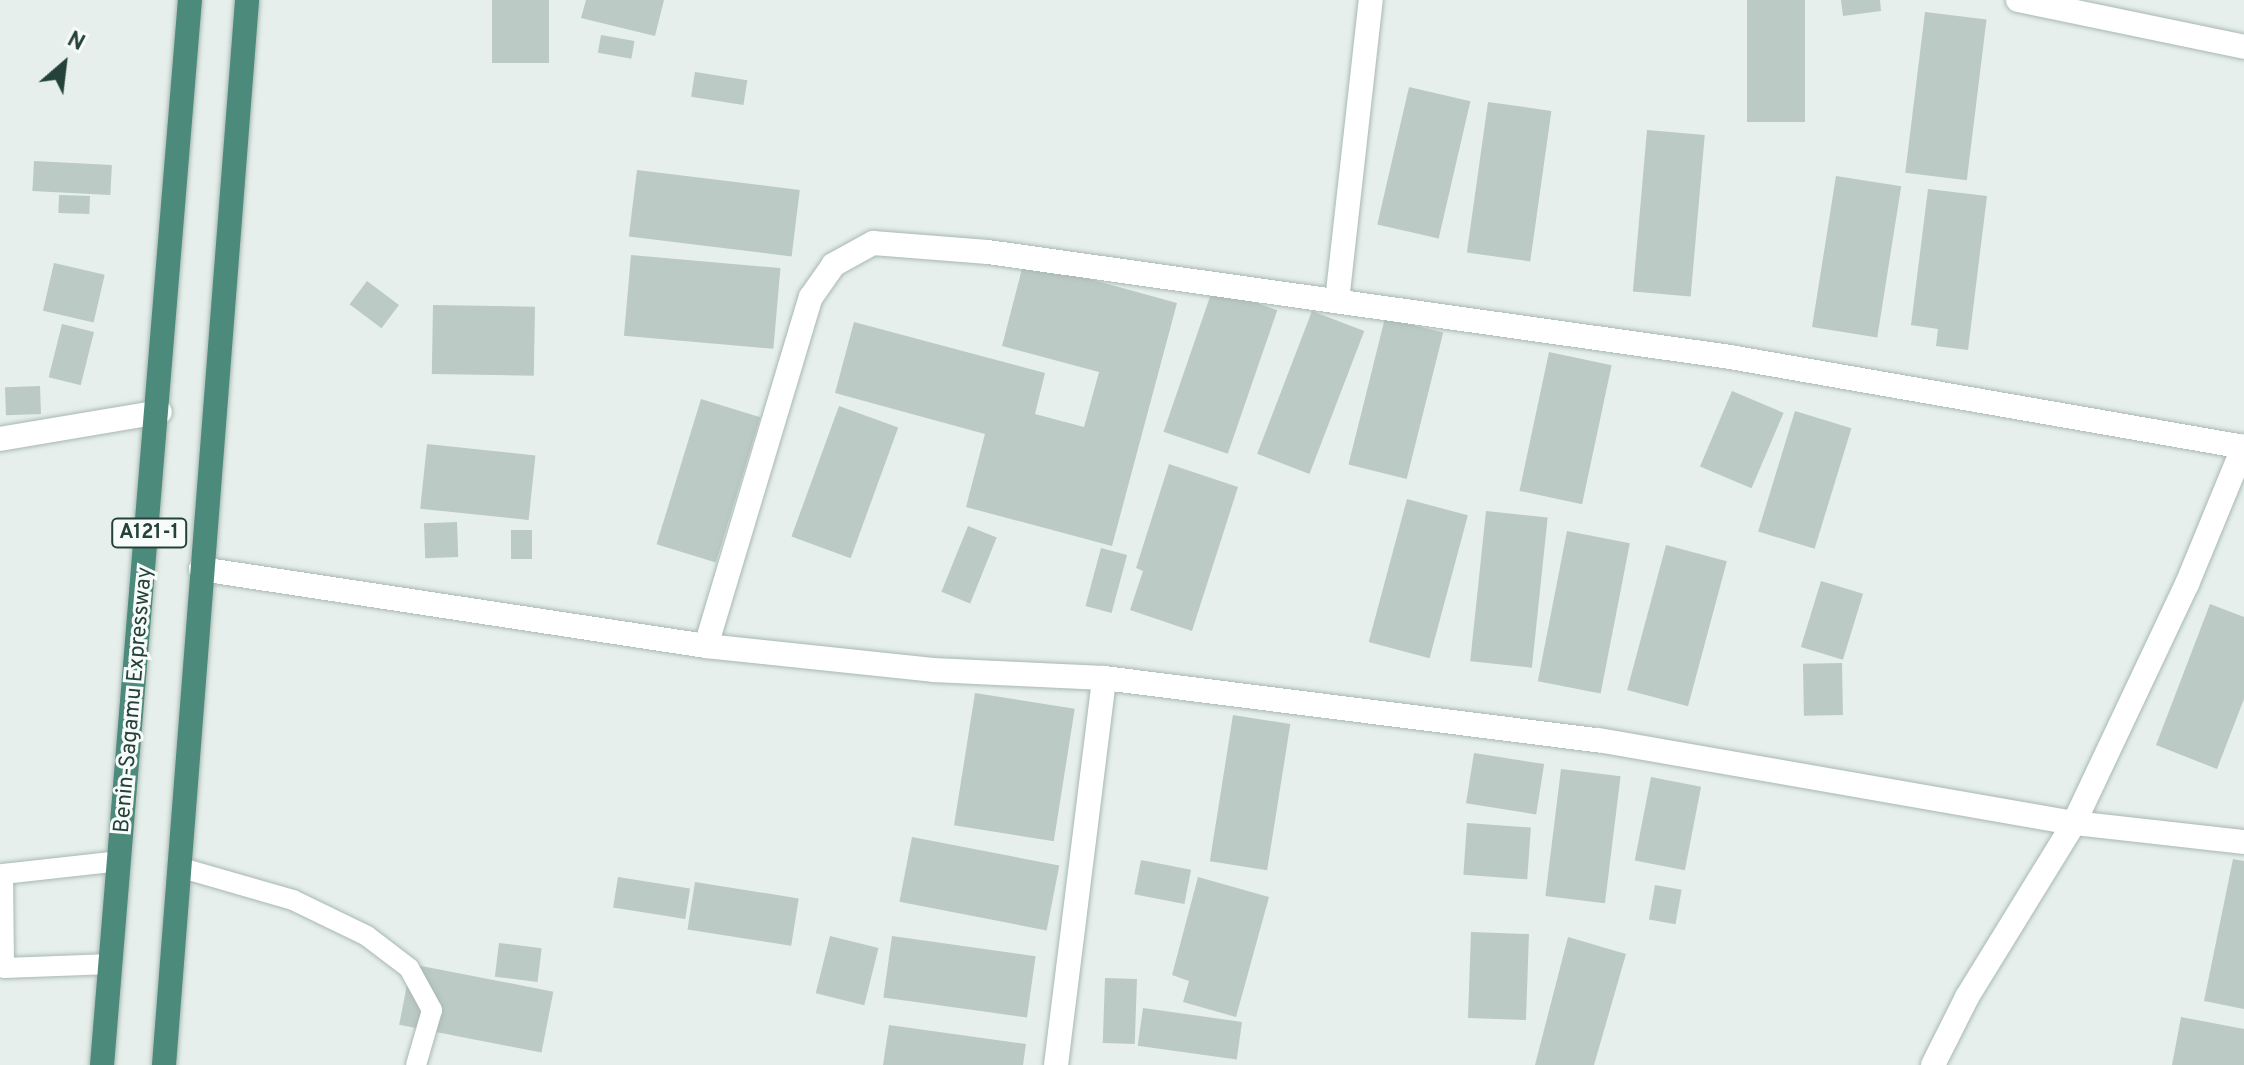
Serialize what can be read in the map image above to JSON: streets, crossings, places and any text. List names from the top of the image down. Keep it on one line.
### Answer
{"streets":{"highway":["A121-1","Benin-Sagamu Expressway"]},"north":"top right"}
